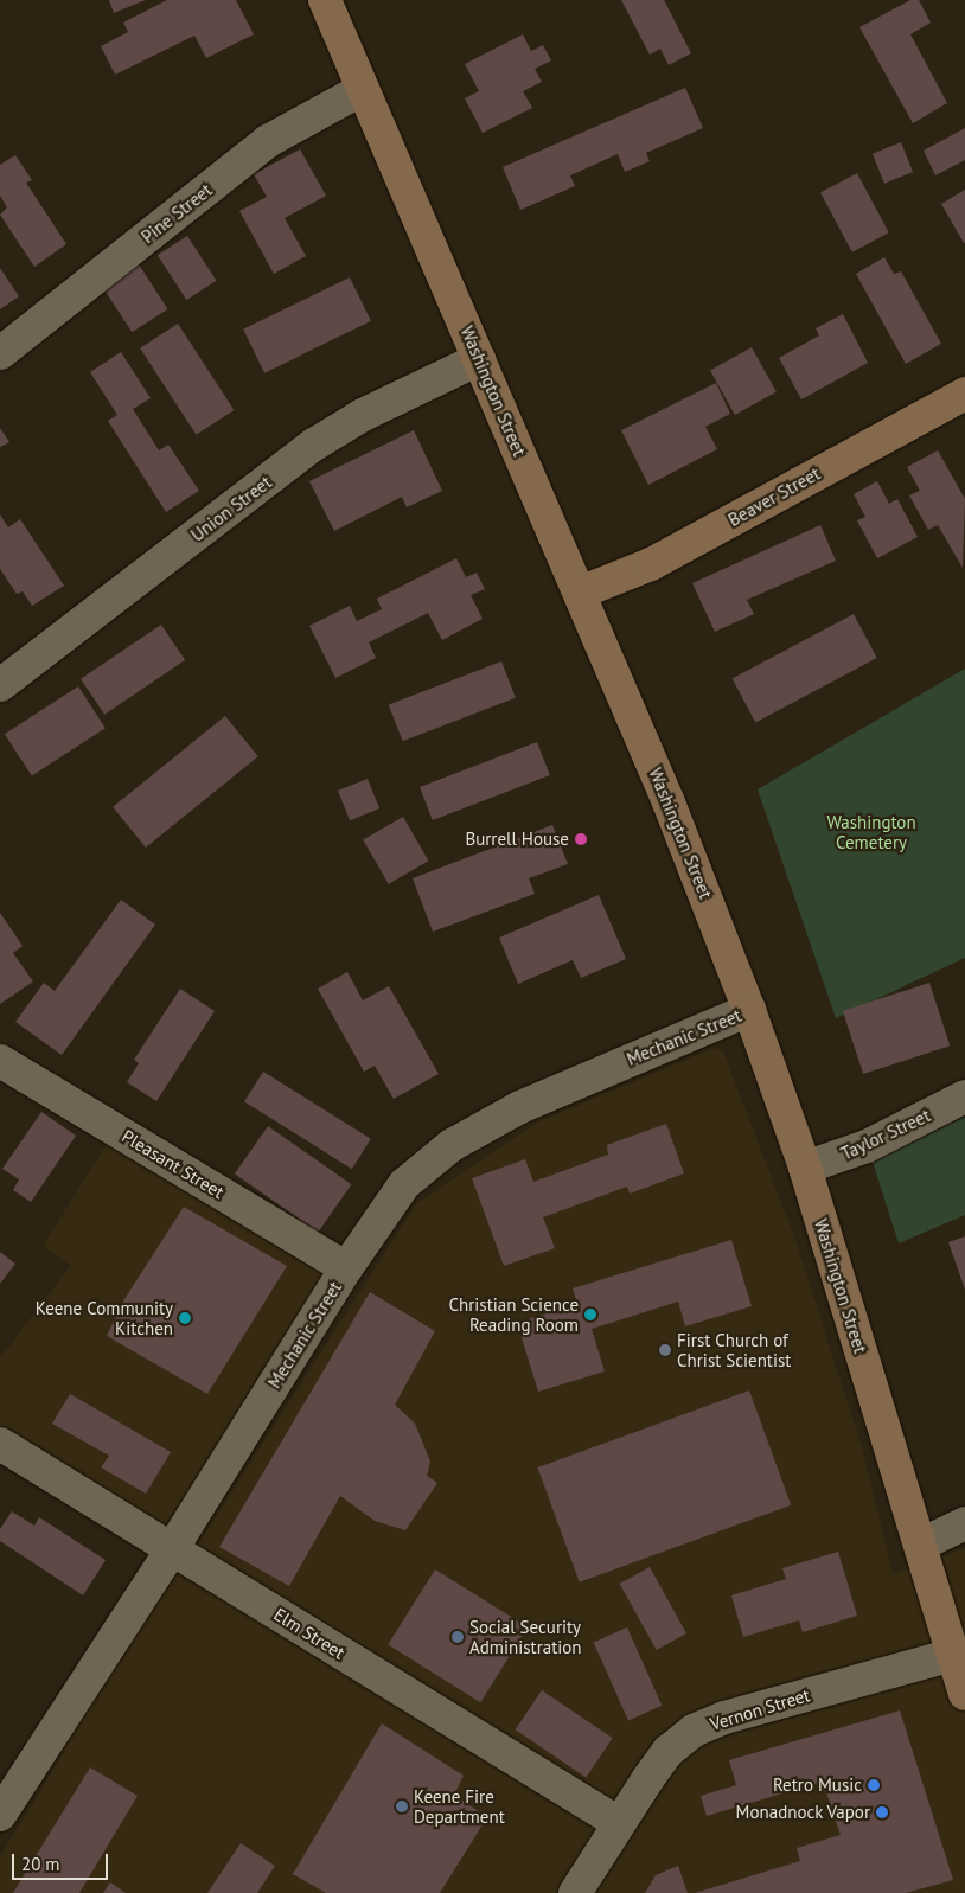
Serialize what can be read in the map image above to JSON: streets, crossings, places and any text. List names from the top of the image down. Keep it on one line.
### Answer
{"streets":{"main road":["Washington Street","Beaver Street"],"street":["Pine Street","Union Street","Mechanic Street","Taylor Street","Pleasant Street","Elm Street","Vernon Street"]},"crossings":[["Pine Street","Washington Street"],["Washington Street","Beaver Street"],["Washington Street","Union Street"],["Washington Street","Mechanic Street"],["Washington Street","Taylor Street"],["Washington Street","Vernon Street"],["Mechanic Street","Pleasant Street"],["Mechanic Street","Elm Street"],["Elm Street","Vernon Street"]],"parks":["Washington Cemetery"],"places":["Burrell House","Christian Science Reading Room","Keene Community Kitchen","First Church of Christ Scientist","Social Security Administration","Retro Music","Keene Fire Department","Monadnock Vapor"],"scale_bar":"20 m"}
